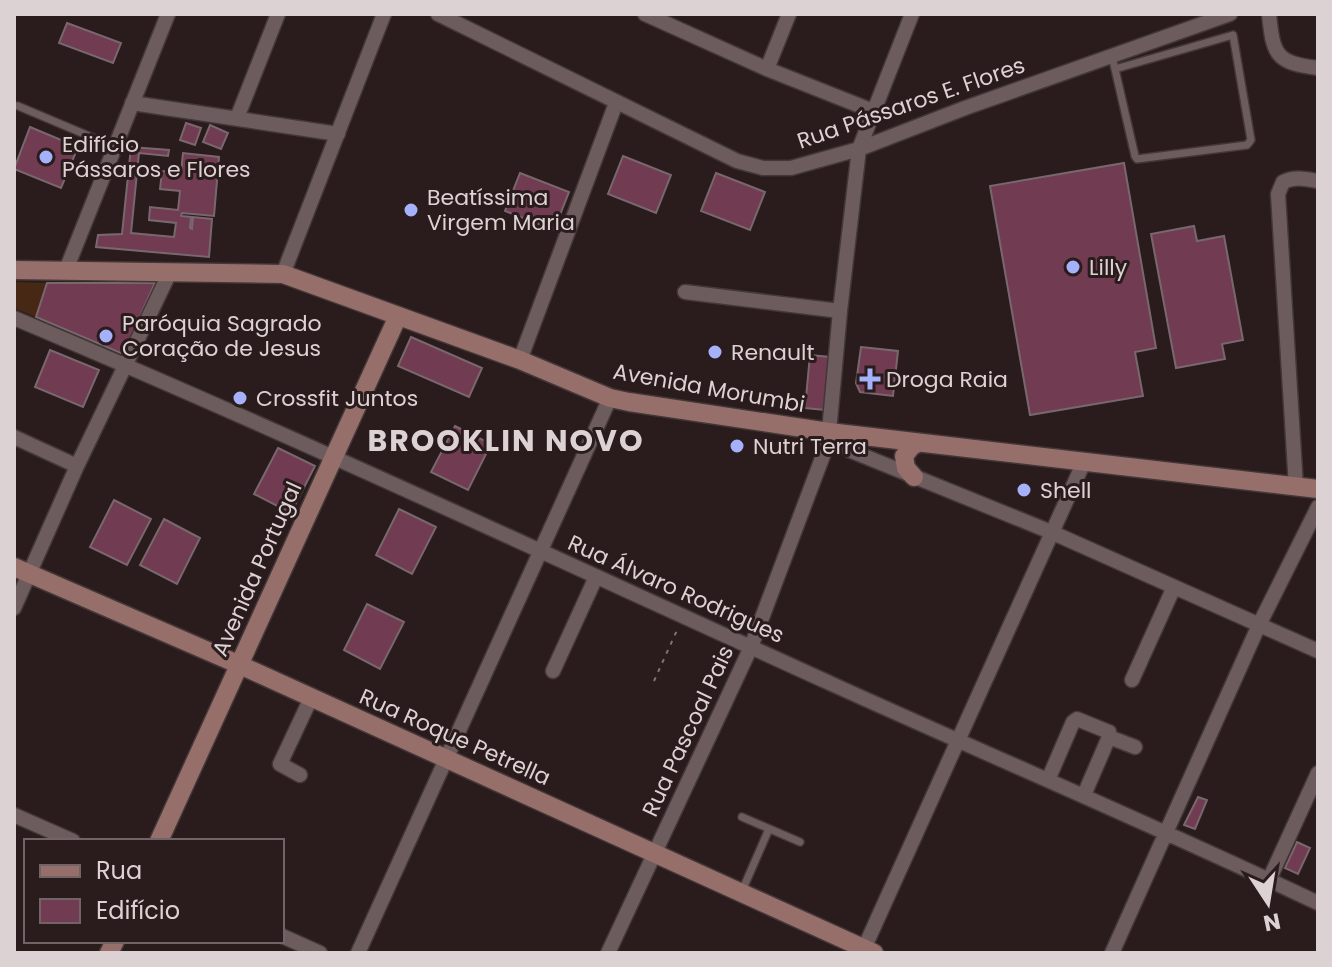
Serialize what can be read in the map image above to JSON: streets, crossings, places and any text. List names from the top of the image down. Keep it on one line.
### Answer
{"streets":{"street":["Rua Pássaros E. Flores","Avenida Morumbi","Avenida Portugal","Rua Álvaro Rodrigues","Rua Pascoal Pais","Rua Roque Petrella"]},"crossings":[["Rua Pássaros E. Flores","Rua Pascoal Pais"],["Avenida Morumbi","Avenida Portugal"],["Avenida Morumbi","Rua Pascoal Pais"],["Avenida Portugal","Rua Álvaro Rodrigues"],["Avenida Portugal","Rua Roque Petrella"],["Rua Álvaro Rodrigues","Rua Pascoal Pais"],["Rua Pascoal Pais","Rua Roque Petrella"]],"districts":["BROOKLIN NOVO"],"places":{"other":["Edifício Pássaros e Flores","Beatíssima Virgem Maria","Lilly","Paróquia Sagrado Coração de Jesus","Renault","Crossfit Juntos","Nutri Terra","Shell"],"health":["Droga Raia"]},"legend":["Rua","Edifício"],"north":"bottom"}
